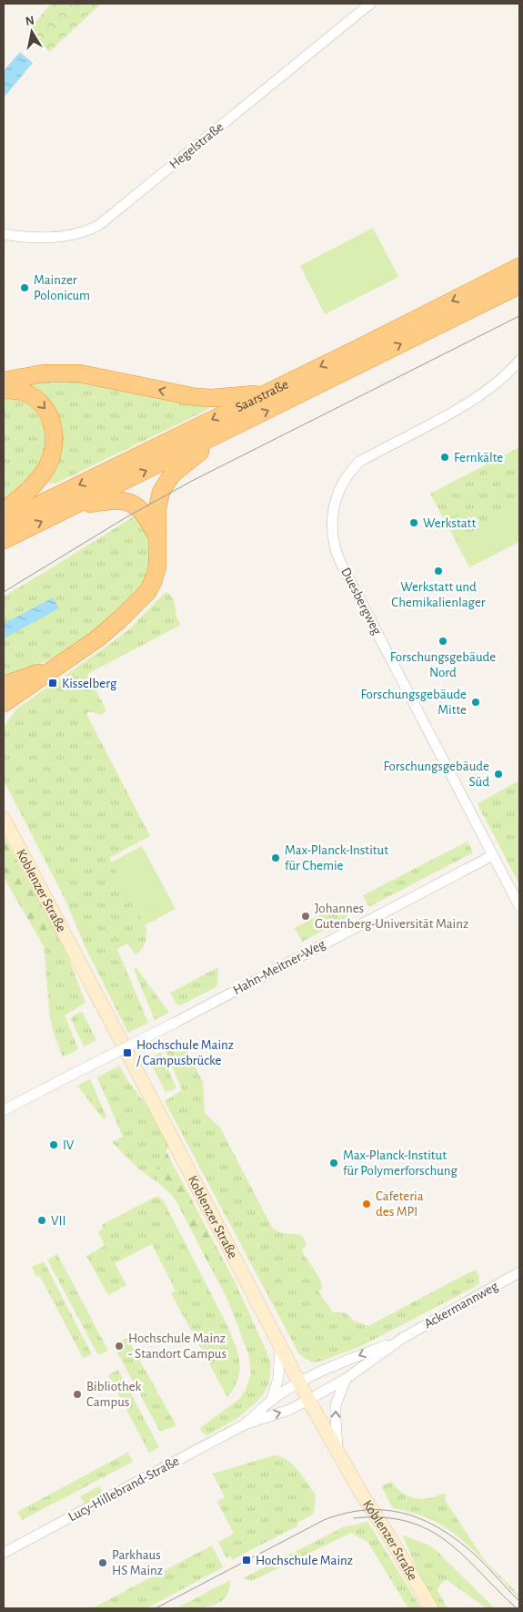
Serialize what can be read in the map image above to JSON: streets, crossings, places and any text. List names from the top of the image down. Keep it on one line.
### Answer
{"streets":{"highway":["Saarstraße"],"main road":["Koblenzer Straße"],"street":["Hegelstraße","Duesbergweg","Hahn-Meitner-Weg","Ackermannweg","Lucy-Hillebrand-Straße"]},"crossings":[["Duesbergweg","Hahn-Meitner-Weg"],["Koblenzer Straße","Ackermannweg"],["Koblenzer Straße","Lucy-Hillebrand-Straße"],["Ackermannweg","Lucy-Hillebrand-Straße"]],"places":{"other":["Mainzer Polonicum","Fernkälte","Werkstatt","Werkstatt und Chemikalienlager","Forschungsgebäude Nord","Forschungsgebäude Mitte","Forschungsgebäude Süd","Max-Planck-Institut für Chemie","Johannes Gutenberg-Universität Mainz","IV","Max-Planck-Institut für Polymerforschung","Cafeteria des MPI","VII","Hochschule Mainz - Standort Campus","Bibliothek Campus","Parkhaus HS Mainz"],"transit":["Kisselberg","Hochschule Mainz / Campusbrücke","Hochschule Mainz"]},"north":"top"}
